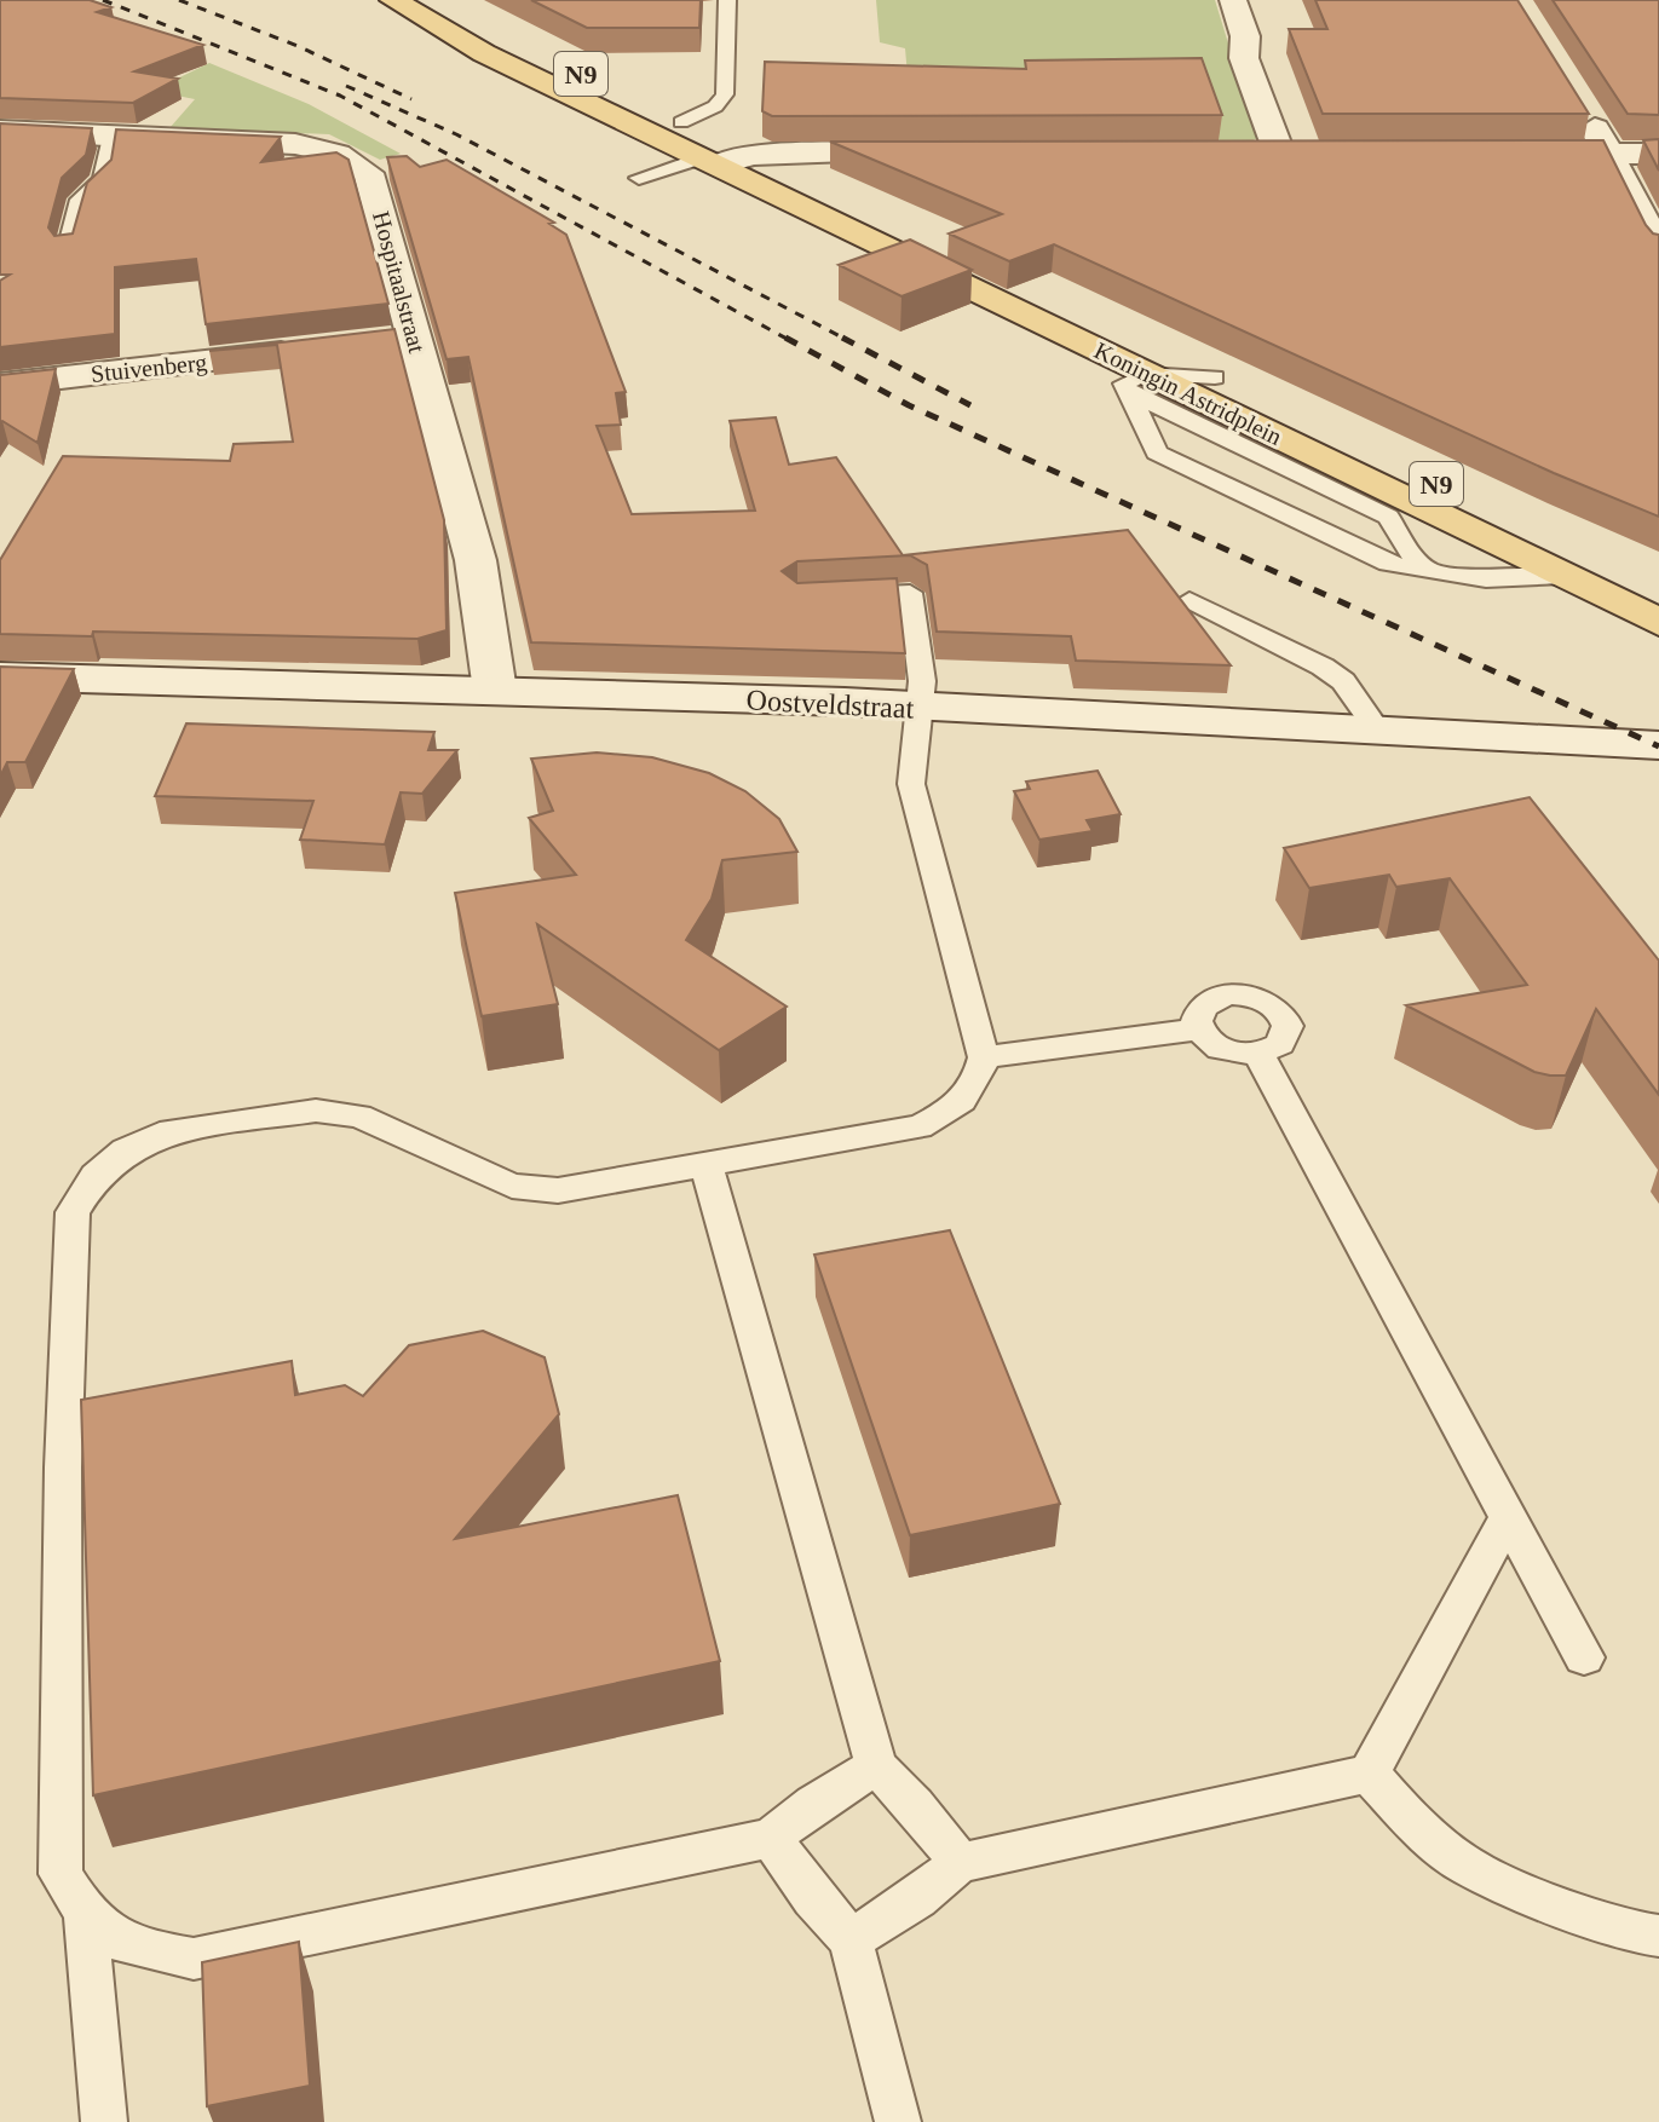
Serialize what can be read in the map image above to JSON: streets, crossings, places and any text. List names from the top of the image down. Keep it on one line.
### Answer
{"streets":{"main road":["N9","Koningin Astridplein"],"street":["Hospitaalstraat","Stuivenberg","Oostveldstraat"]},"crossings":[["N9","Koningin Astridplein"],["Hospitaalstraat","Oostveldstraat"]]}
